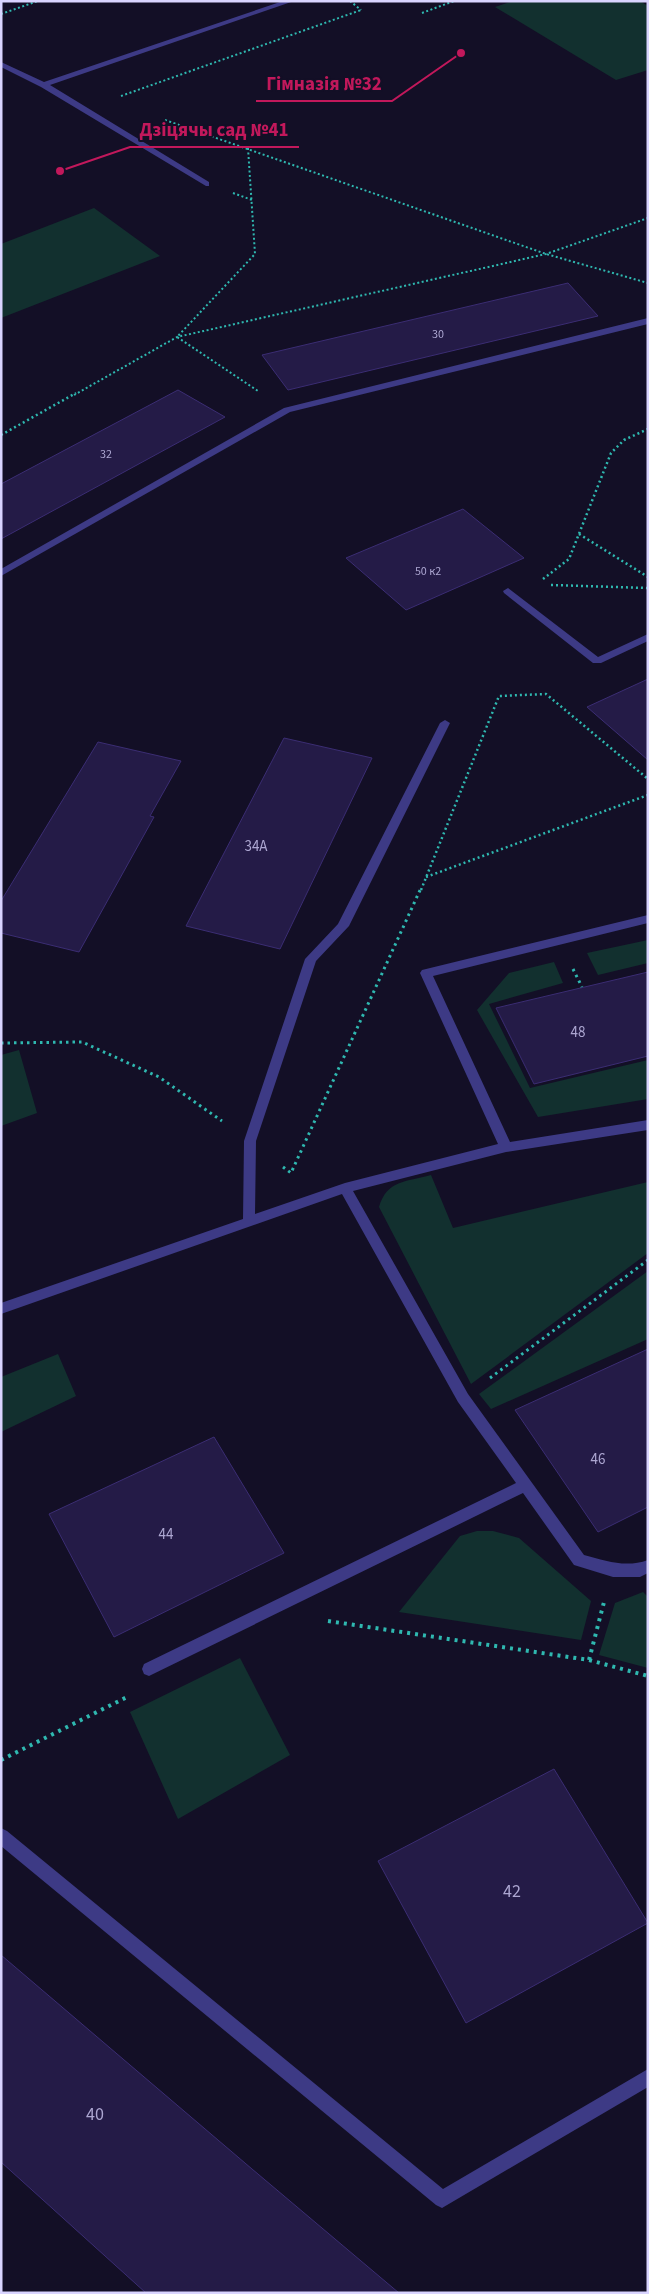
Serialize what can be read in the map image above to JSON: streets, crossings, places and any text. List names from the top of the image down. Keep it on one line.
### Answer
{"places":["Гімназія №32","Дзіцячы сад №41"],"house_numbers":["30","32","50 к2","34А","48","46","44","42","40"]}
